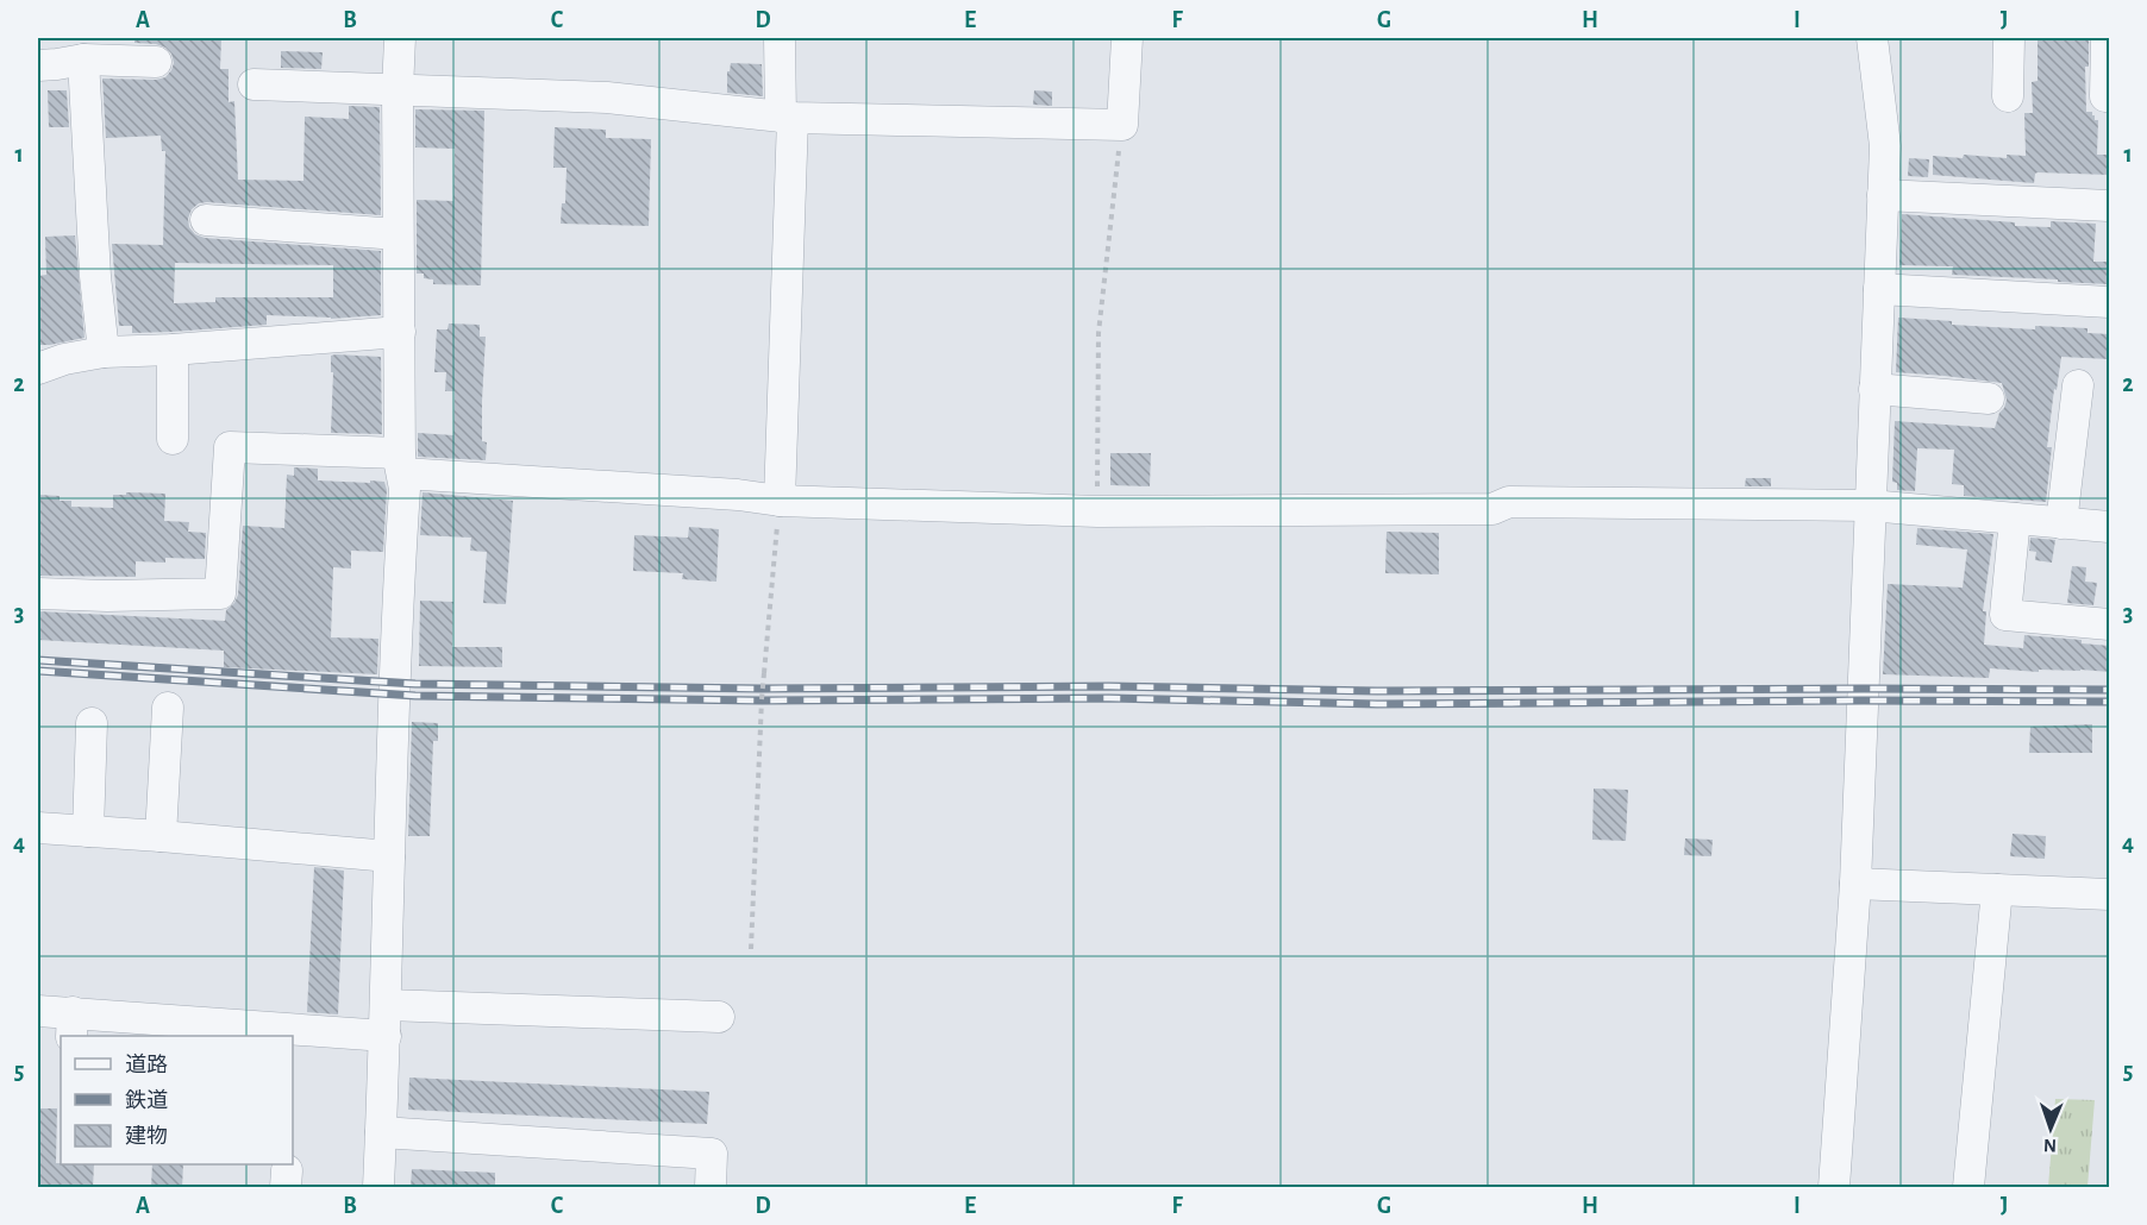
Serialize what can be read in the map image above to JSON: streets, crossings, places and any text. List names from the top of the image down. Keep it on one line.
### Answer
{"legend":["道路","鉄道","建物"],"north":"bottom","grid":{"columns":["A","B","C","D","E","F","G","H","I","J"],"rows":["1","2","3","4","5"]}}
